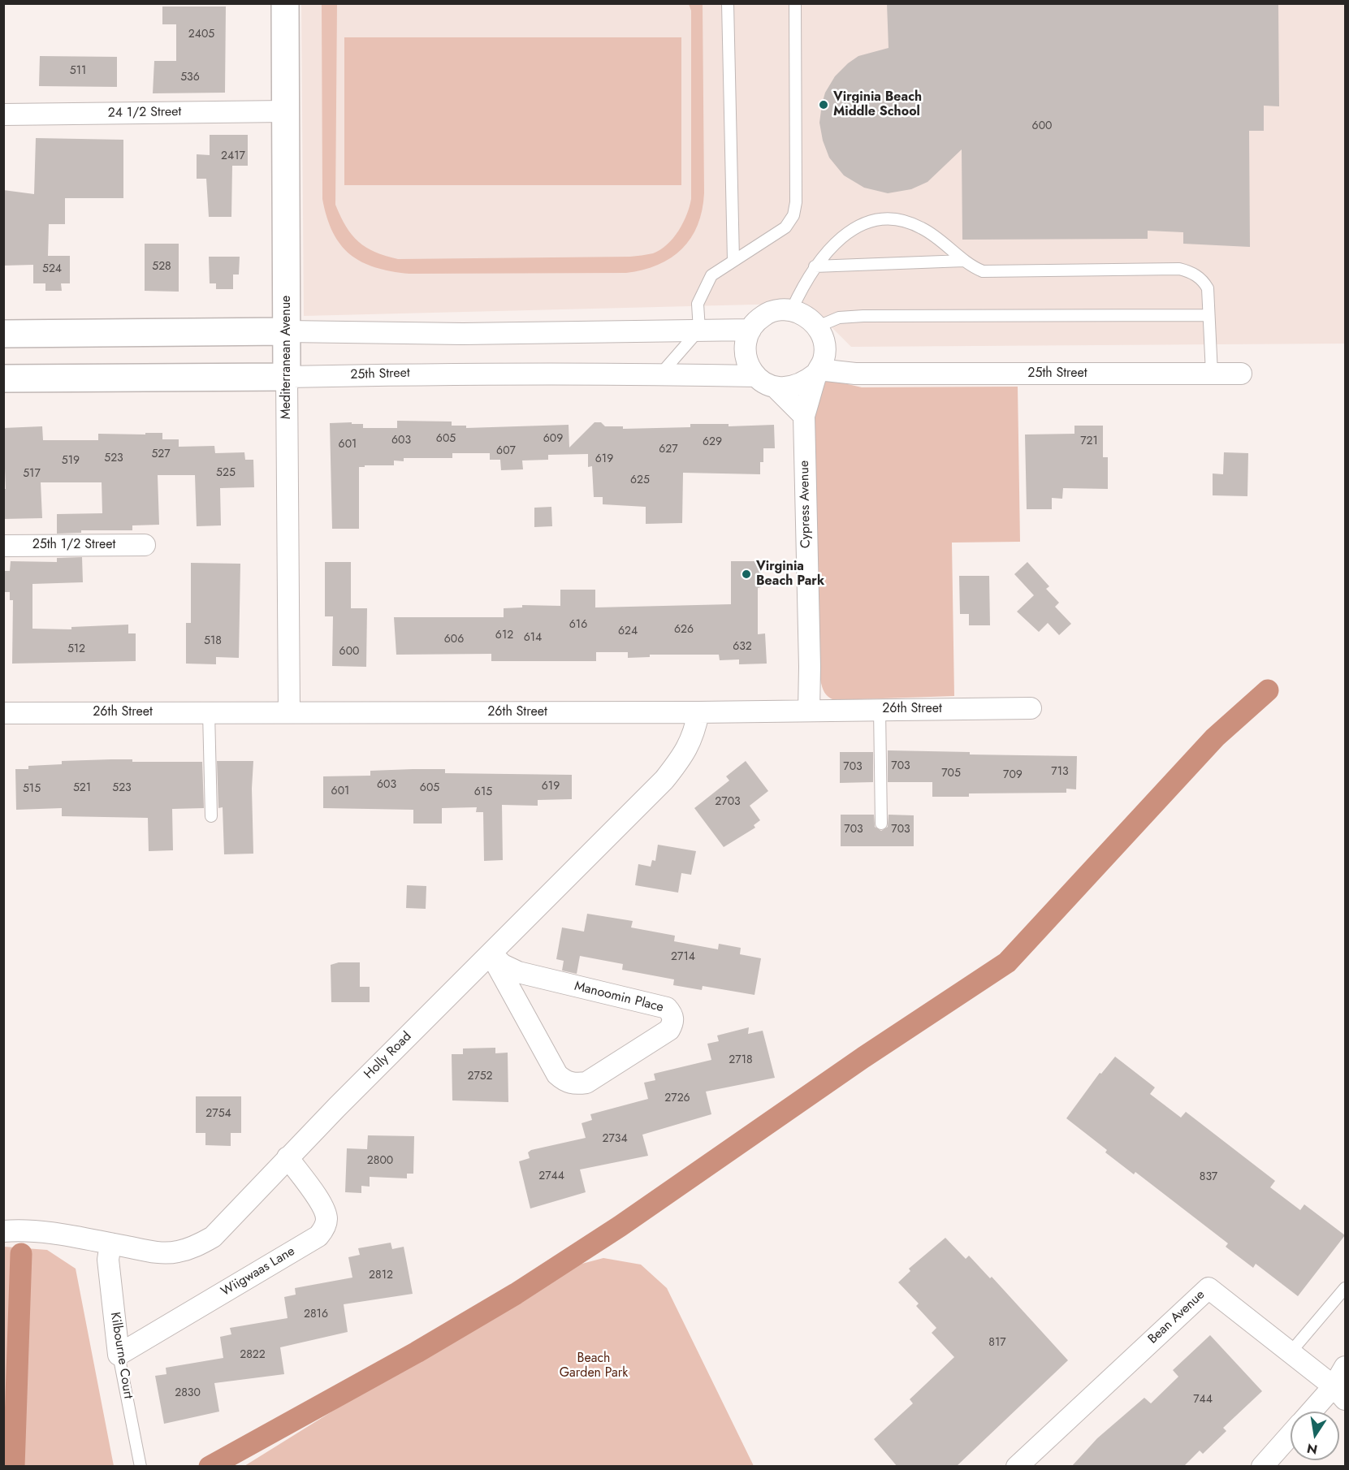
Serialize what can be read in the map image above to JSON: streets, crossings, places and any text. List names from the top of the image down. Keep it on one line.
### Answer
{"streets":{"street":["24 1/2 Street","Mediterranean Avenue","25th Street","Cypress Avenue","25th 1/2 Street","26th Street","Manoomin Place","Holly Road","Wiigwaas Lane","Bean Avenue","Kilbourne Court"]},"crossings":[["24 1/2 Street","Mediterranean Avenue"],["Mediterranean Avenue","25th Street"],["Mediterranean Avenue","26th Street"],["25th Street","Cypress Avenue"],["Cypress Avenue","26th Street"],["26th Street","Holly Road"],["Manoomin Place","Holly Road"],["Holly Road","Wiigwaas Lane"],["Holly Road","Kilbourne Court"],["Wiigwaas Lane","Kilbourne Court"]],"parks":["Beach Garden Park"],"places":["Virginia Beach Middle School","Virginia Beach Park"],"house_numbers":["2405","511","536","600","2417","528","524","605","609","603","721","629","601","627","607","527","523","619","519","525","517","625","616","626","624","612","614","606","518","632","512","600","703","703","713","705","709","603","619","521","523","605","515","601","615","2703","703","703","2714","2718","2752","2726","2754","2734","2800","2744","837","2812","2816","817","2822","2830","744"],"north":"bottom"}
